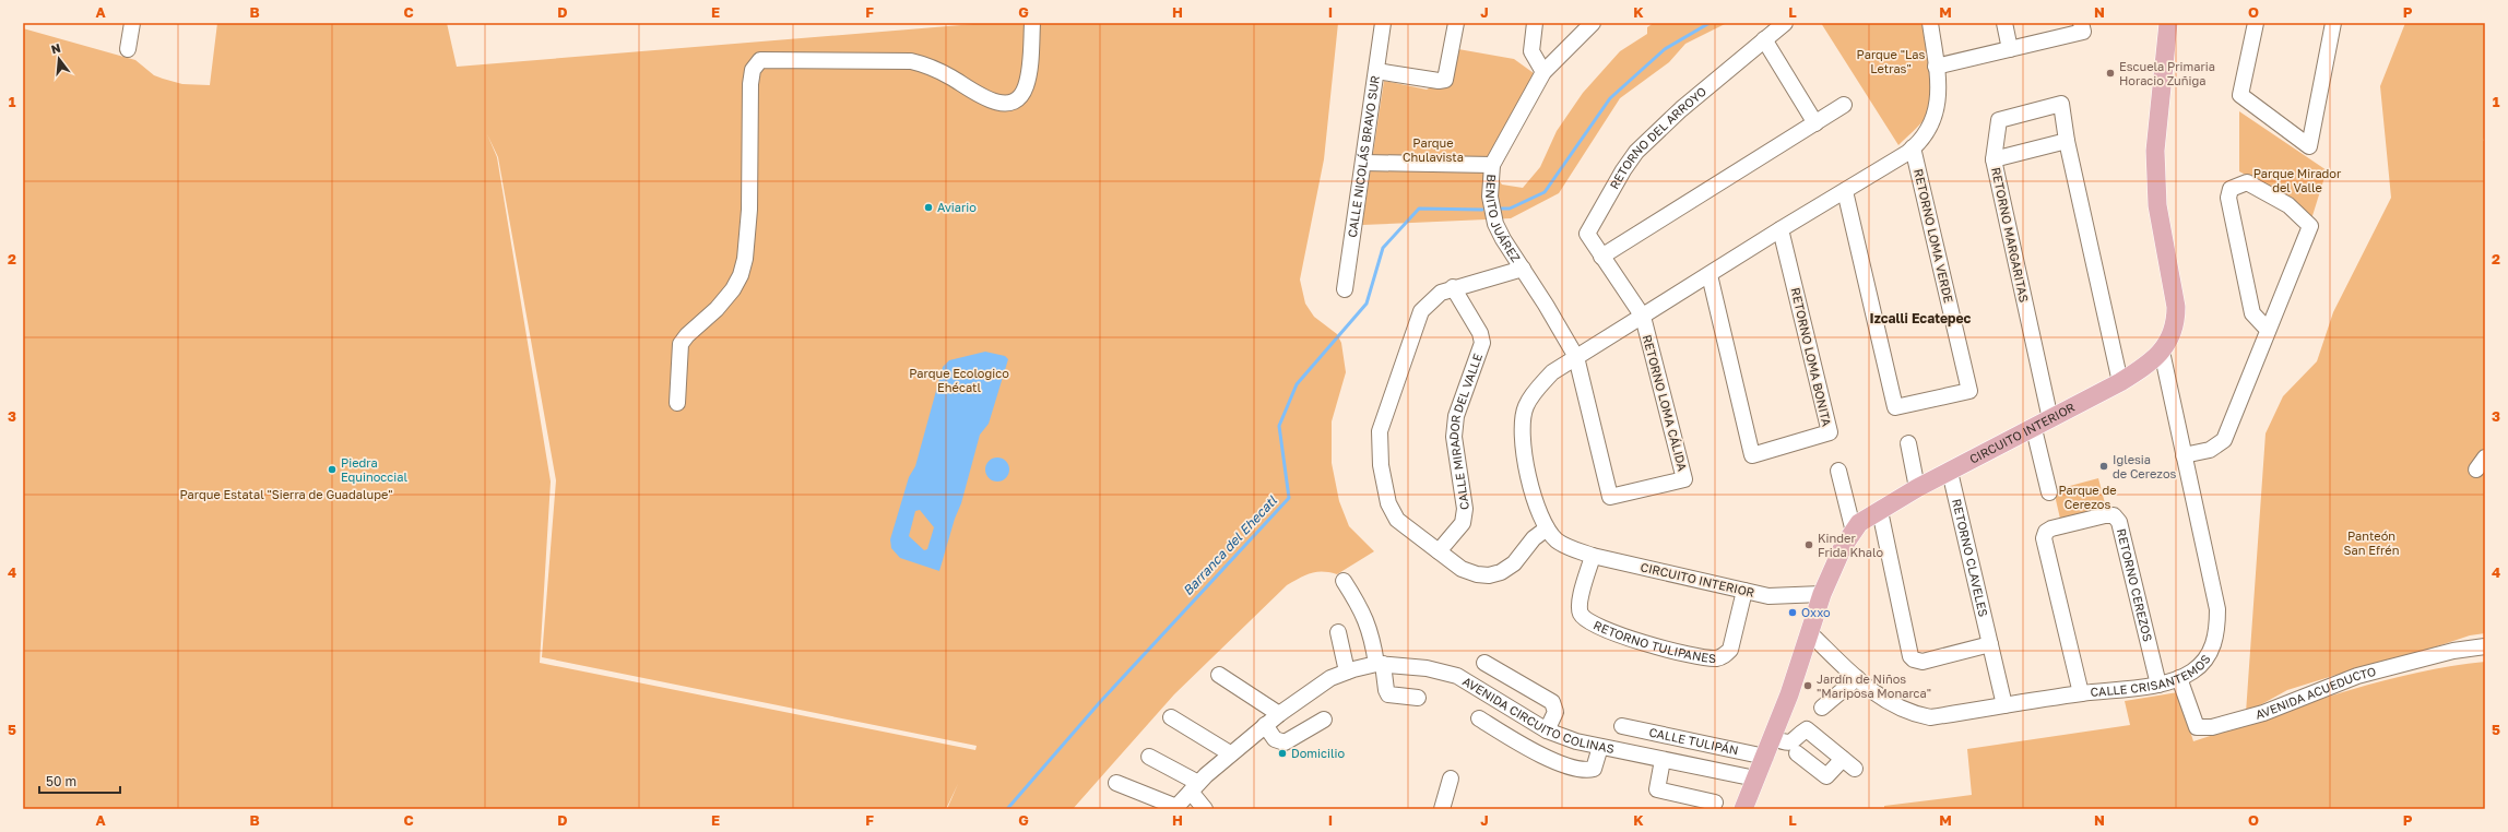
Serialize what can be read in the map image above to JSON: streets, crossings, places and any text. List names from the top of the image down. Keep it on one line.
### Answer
{"streets":{"main road":["CIRCUITO INTERIOR"],"street":["RETORNO DEL ARROYO","CALLE NICOLÁS BRAVO SUR","BENITO JUÁREZ","RETORNO MARGARITAS","RETORNO LOMA VERDE","RETORNO LOMA BONITA","RETORNO LOMA CÁLIDA","CALLE MIRADOR DEL VALLE","RETORNO CLAVELES","RETORNO CEREZOS","RETORNO TULIPANES","CALLE CRISANTEMOS","AVENIDA ACUEDUCTO","AVENIDA CIRCUITO COLINAS","CALLE TULIPÁN"]},"crossings":[["RETORNO DEL ARROYO","RETORNO LOMA CÁLIDA"],["RETORNO DEL ARROYO","CIRCUITO INTERIOR"],["BENITO JUÁREZ","RETORNO LOMA CÁLIDA"],["BENITO JUÁREZ","CIRCUITO INTERIOR"],["RETORNO MARGARITAS","CIRCUITO INTERIOR"],["RETORNO LOMA VERDE","CIRCUITO INTERIOR"],["RETORNO LOMA BONITA","CIRCUITO INTERIOR"],["RETORNO LOMA CÁLIDA","CIRCUITO INTERIOR"],["CIRCUITO INTERIOR","RETORNO CLAVELES"],["CIRCUITO INTERIOR","RETORNO TULIPANES"],["CIRCUITO INTERIOR","CALLE CRISANTEMOS"],["RETORNO CLAVELES","CALLE CRISANTEMOS"],["RETORNO CEREZOS","CALLE CRISANTEMOS"],["CALLE CRISANTEMOS","AVENIDA ACUEDUCTO"]],"districts":["Izcalli Ecatepec"],"water":["Barranca del Ehecatl"],"parks":["Parque \"Las Letras\"","Parque Chulavista","Parque Mirador del Valle","Parque Ecologico Ehécatl","Parque de Cerezos","Parque Estatal \"Sierra de Guadalupe\"","Panteón San Efrén"],"places":["Escuela Primaria Horacio Zuñiga","Aviario","Iglesia de Cerezos","Piedra Equinoccial","Kinder Frida Khalo","Oxxo","Jardín de Niños \"Mariposa Monarca\"","Domicilio"],"scale_bar":"50 m","north":"top","grid":{"columns":["A","B","C","D","E","F","G","H","I","J","K","L","M","N","O","P"],"rows":["1","2","3","4","5"]}}
